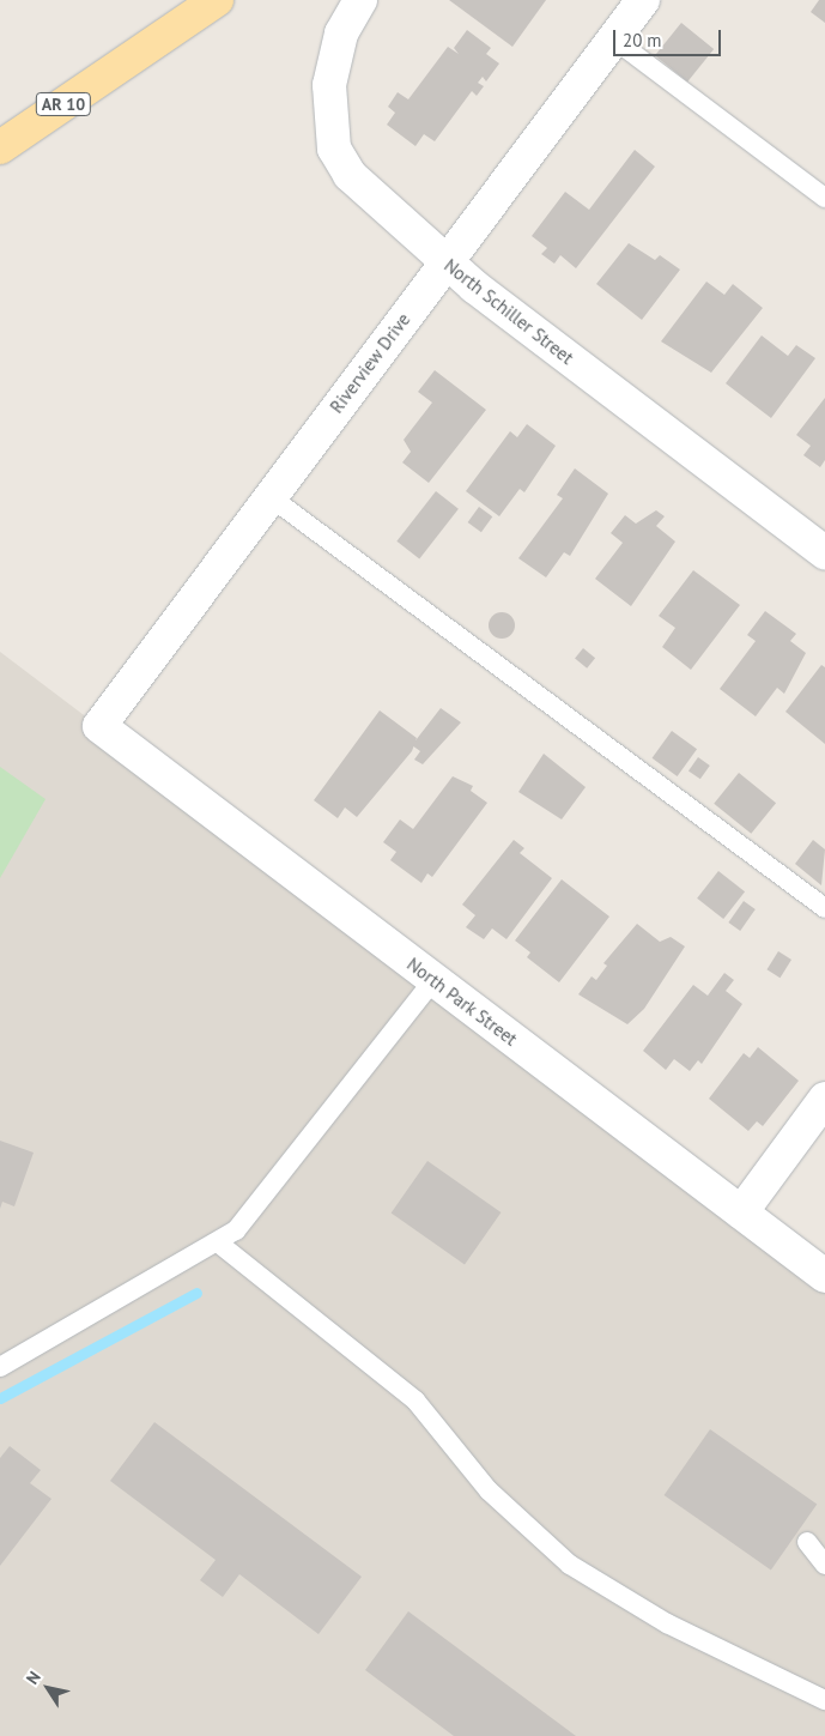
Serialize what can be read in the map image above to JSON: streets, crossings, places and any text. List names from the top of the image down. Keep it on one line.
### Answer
{"streets":{"main road":["AR 10"],"street":["North Schiller Street","Riverview Drive","North Park Street"]},"crossings":[["North Schiller Street","Riverview Drive"],["Riverview Drive","North Park Street"]],"scale_bar":"20 m","north":"top left"}
